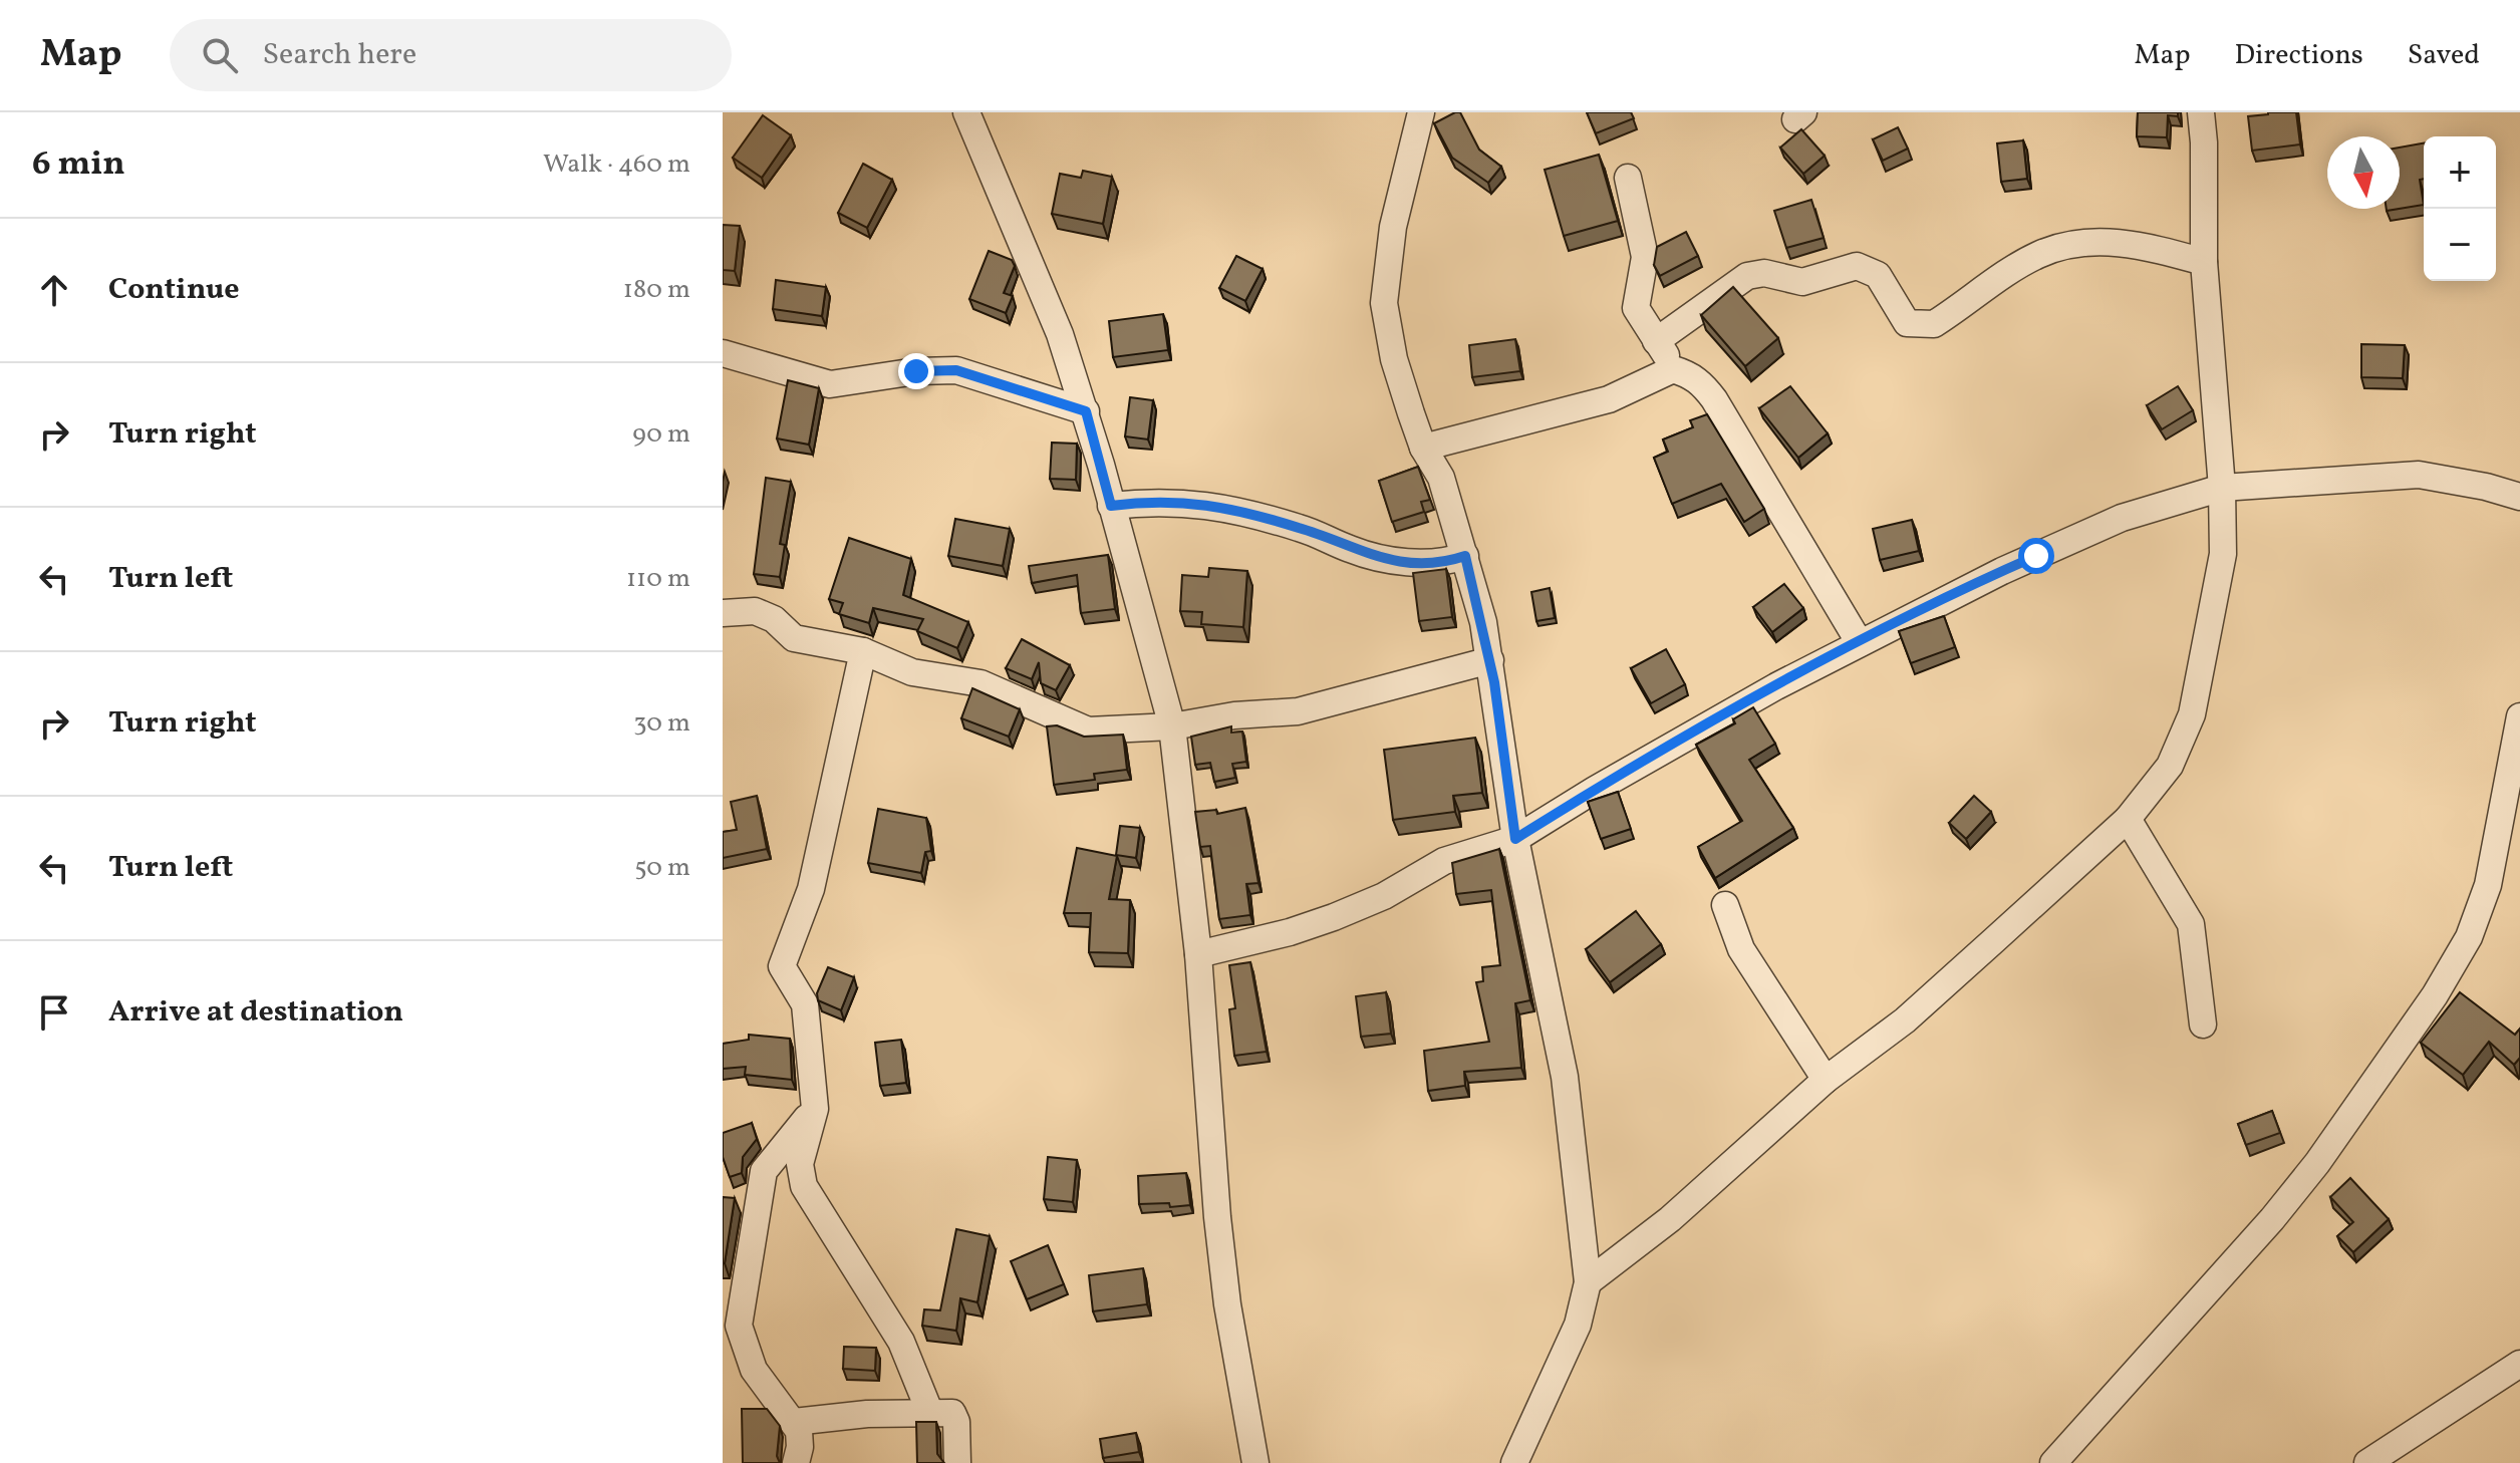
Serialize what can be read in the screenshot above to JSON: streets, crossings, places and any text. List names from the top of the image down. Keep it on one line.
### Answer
{"north":"bottom","page":{"header":"Map","search":"Search here","nav":["Map","Directions","Saved"],"heading":["6 min","Walk · 460 m"],"map_buttons":["+","−"],"list":[["Continue","180 m"],["Turn right","90 m"],["Turn left","110 m"],["Turn right","30 m"],["Turn left","50 m"],"Arrive at destination"]}}
